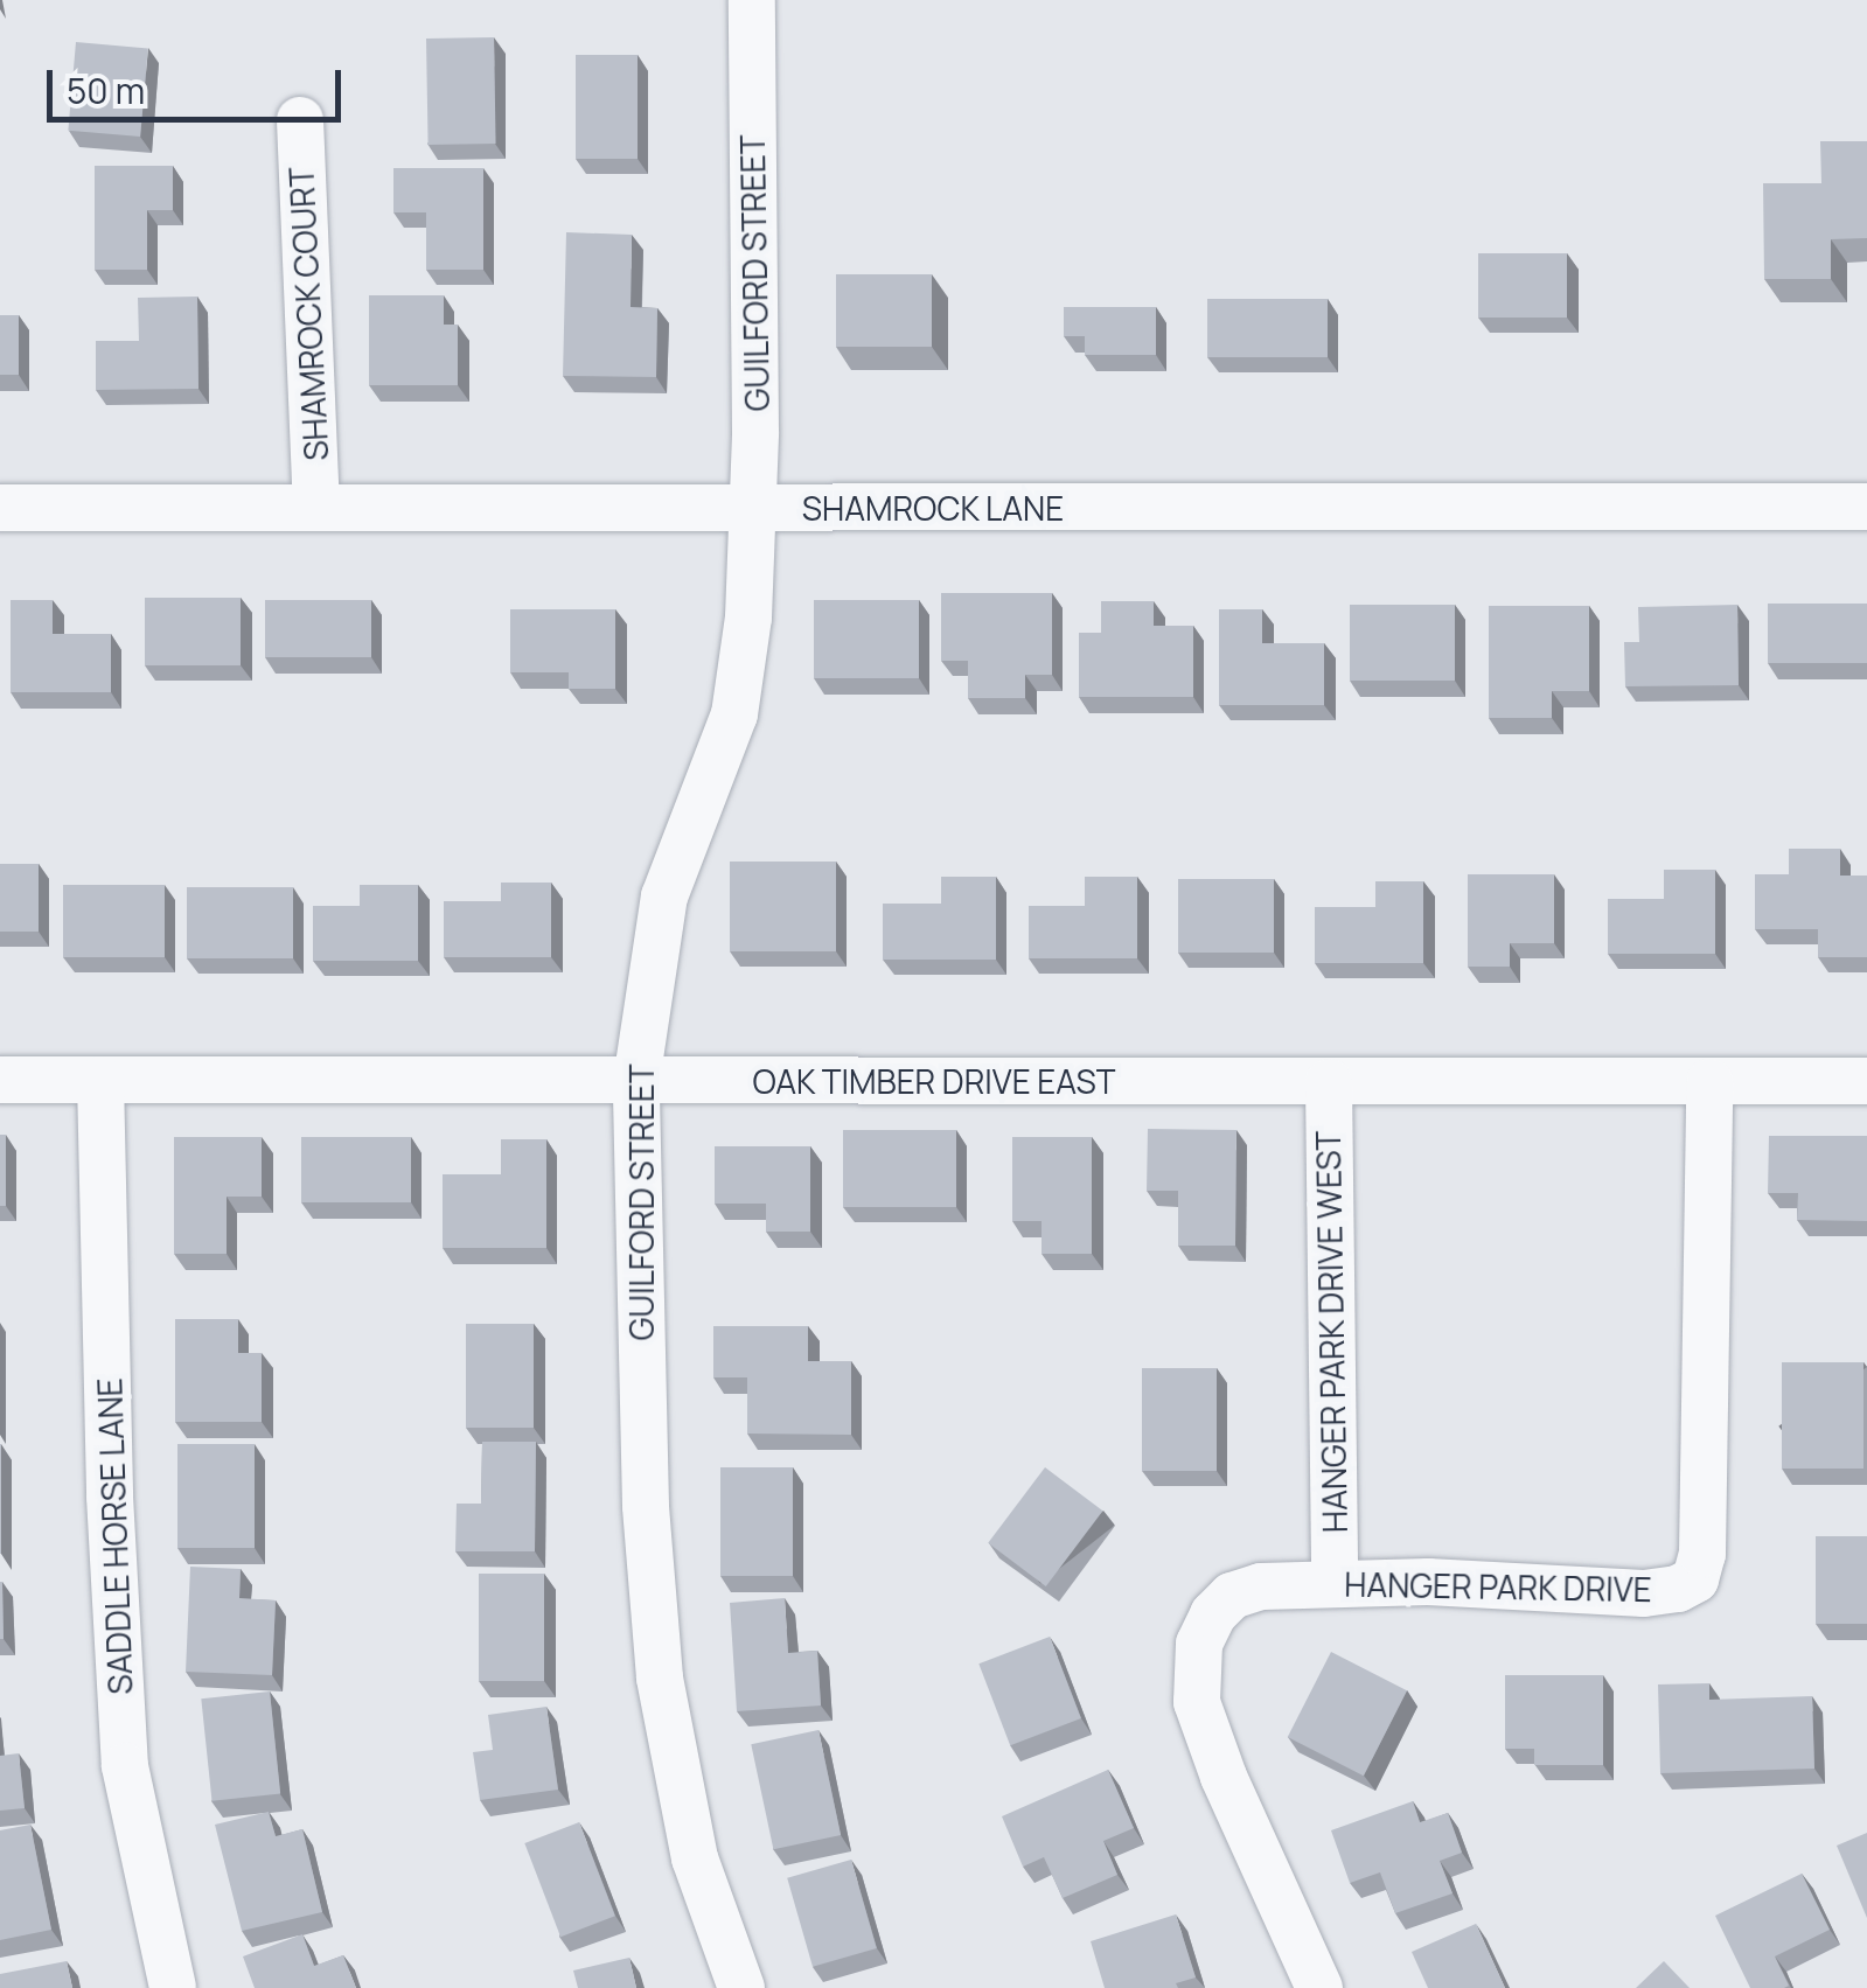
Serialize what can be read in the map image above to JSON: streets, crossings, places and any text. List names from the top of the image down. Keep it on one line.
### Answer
{"streets":{"street":["GUILFORD STREET","SHAMROCK COURT","SHAMROCK LANE","OAK TIMBER DRIVE EAST","HANGER PARK DRIVE WEST","SADDLE HORSE LANE","HANGER PARK DRIVE"]},"crossings":[["GUILFORD STREET","SHAMROCK LANE"],["GUILFORD STREET","OAK TIMBER DRIVE EAST"],["SHAMROCK COURT","SHAMROCK LANE"],["OAK TIMBER DRIVE EAST","HANGER PARK DRIVE WEST"],["OAK TIMBER DRIVE EAST","SADDLE HORSE LANE"],["OAK TIMBER DRIVE EAST","HANGER PARK DRIVE"],["HANGER PARK DRIVE WEST","HANGER PARK DRIVE"]],"scale_bar":"50 m"}
